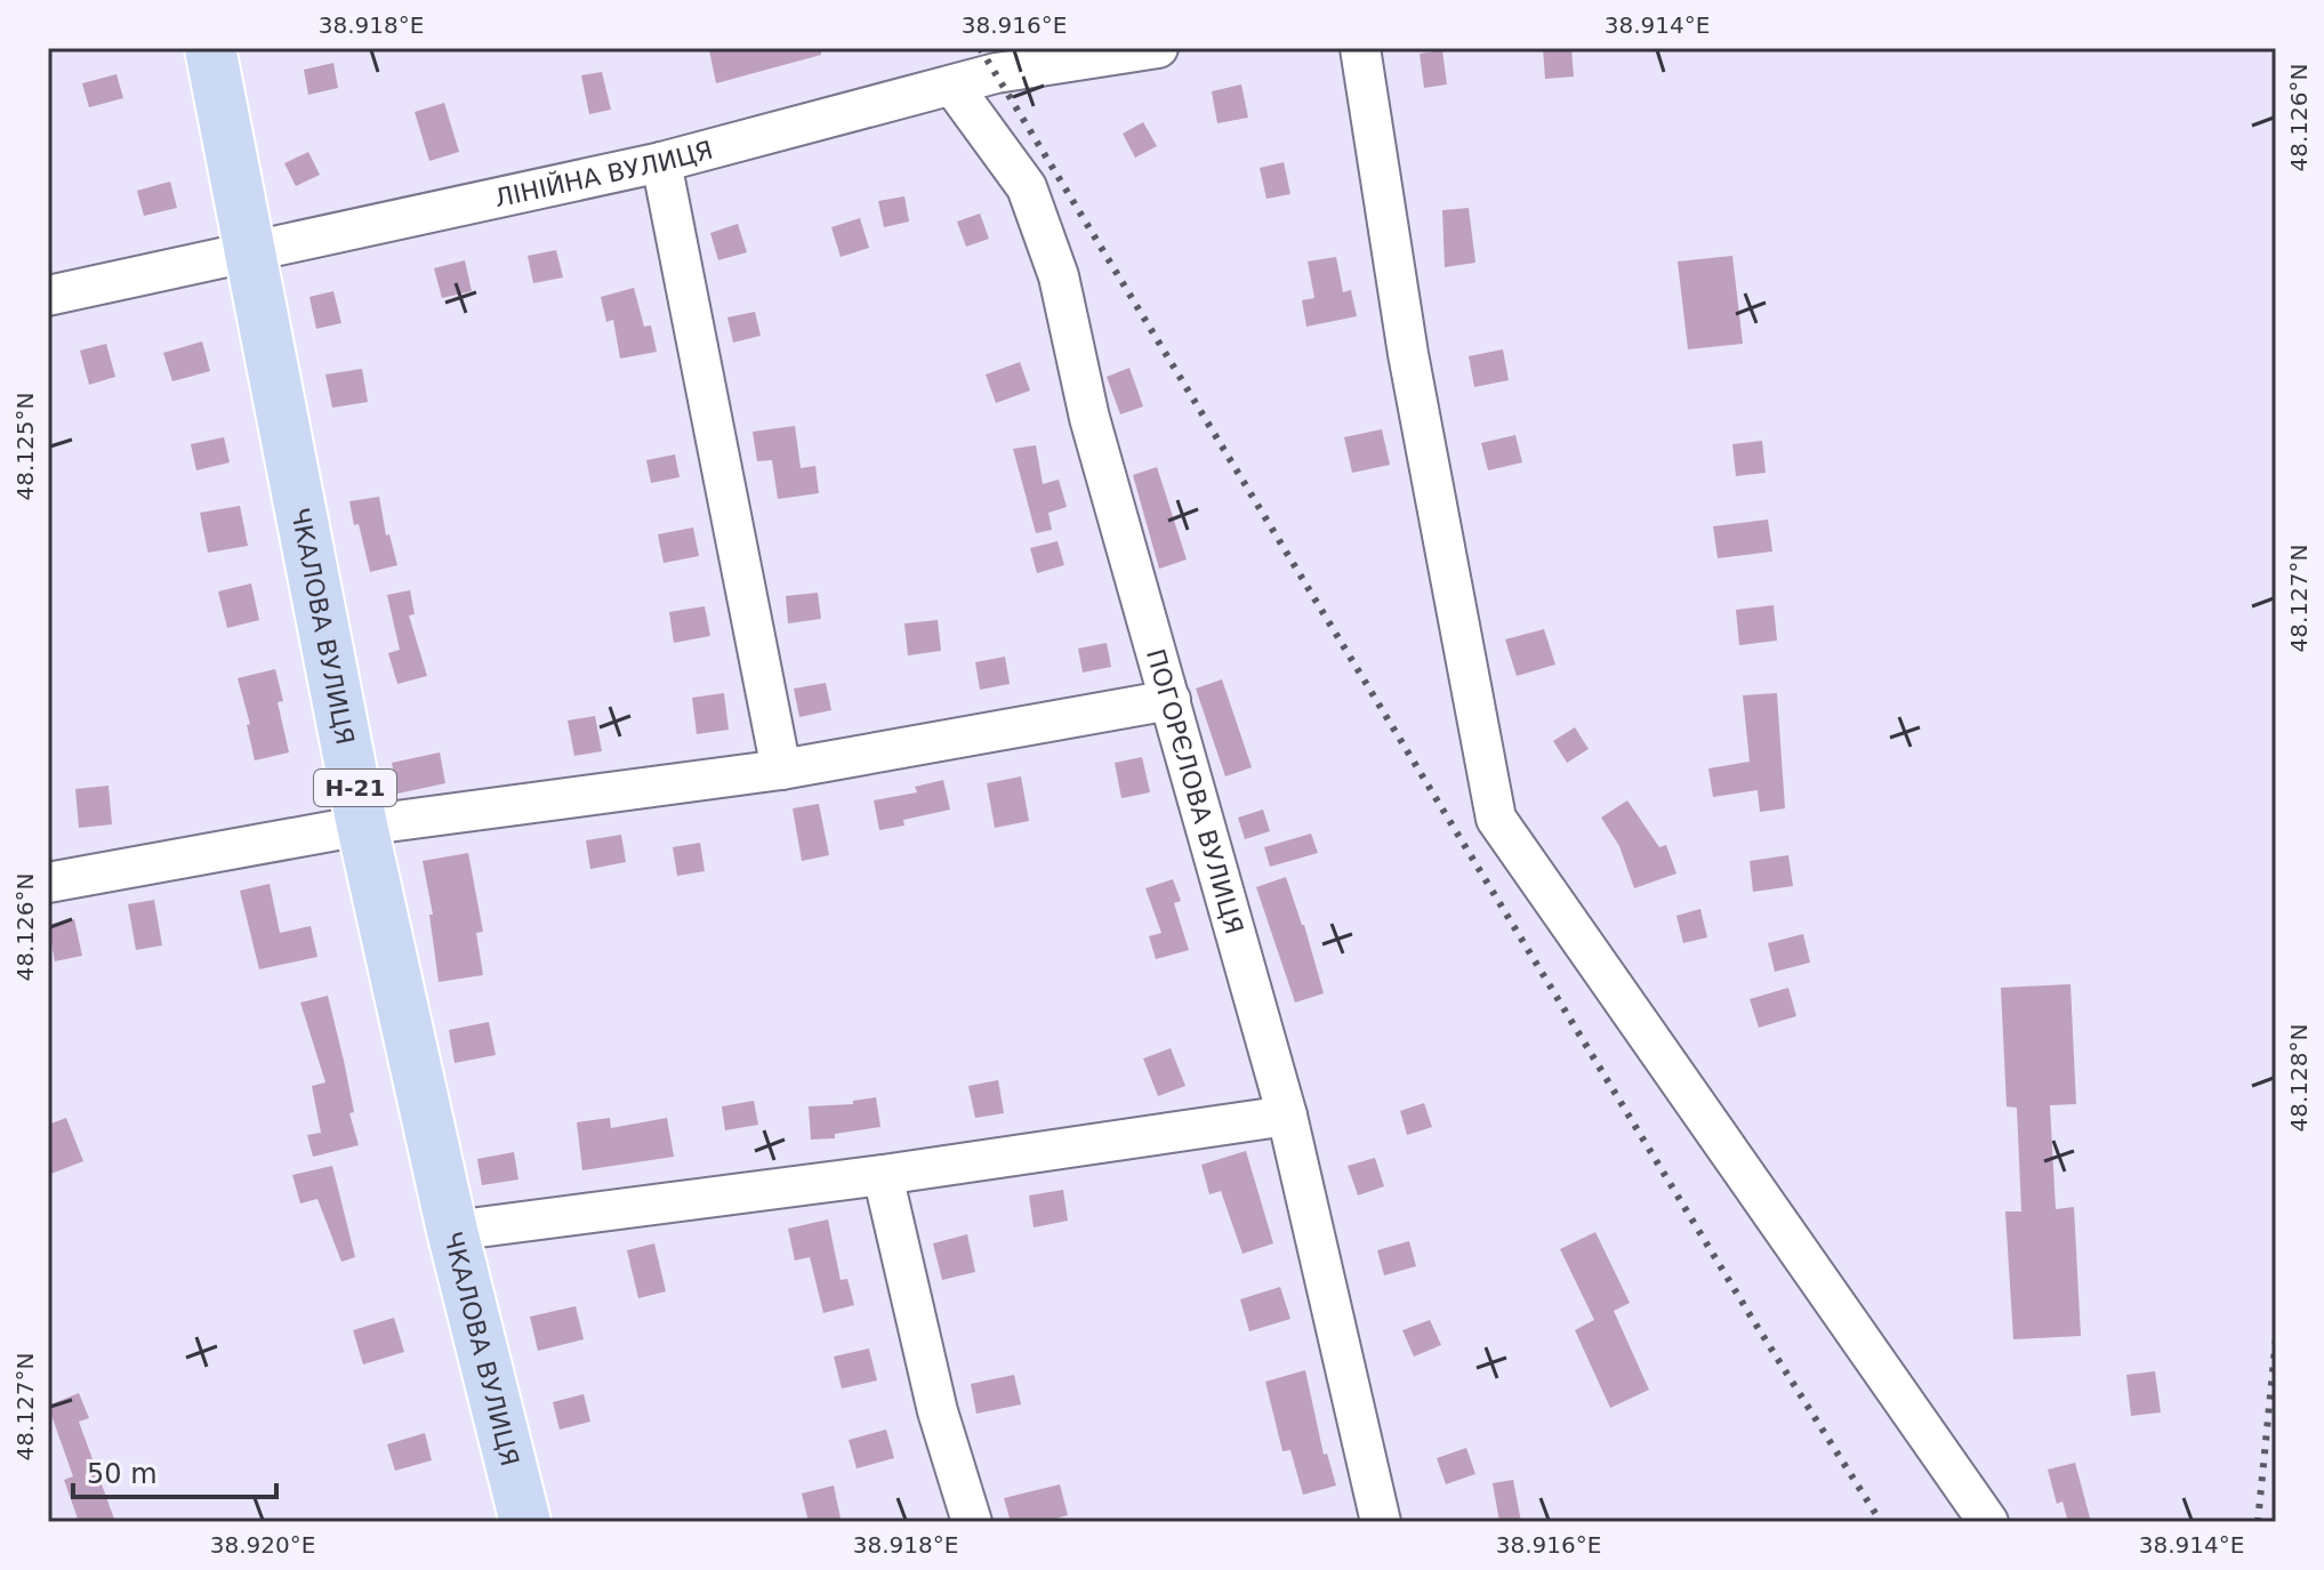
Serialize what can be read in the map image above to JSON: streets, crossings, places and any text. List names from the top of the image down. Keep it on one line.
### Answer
{"streets":{"main road":["ЧКАЛОВА ВУЛИЦЯ","Н-21"],"street":["ЛІНІЙНА ВУЛИЦЯ","ПОГОРЄЛОВА ВУЛИЦЯ"]},"crossings":[["ЛІНІЙНА ВУЛИЦЯ","ЧКАЛОВА ВУЛИЦЯ"],["ЛІНІЙНА ВУЛИЦЯ","ПОГОРЄЛОВА ВУЛИЦЯ"]],"scale_bar":"50 m","coordinates":["38.918°E","38.916°E","38.914°E","48.126°N","48.125°N","48.127°N","48.128°N","38.920°E"]}
